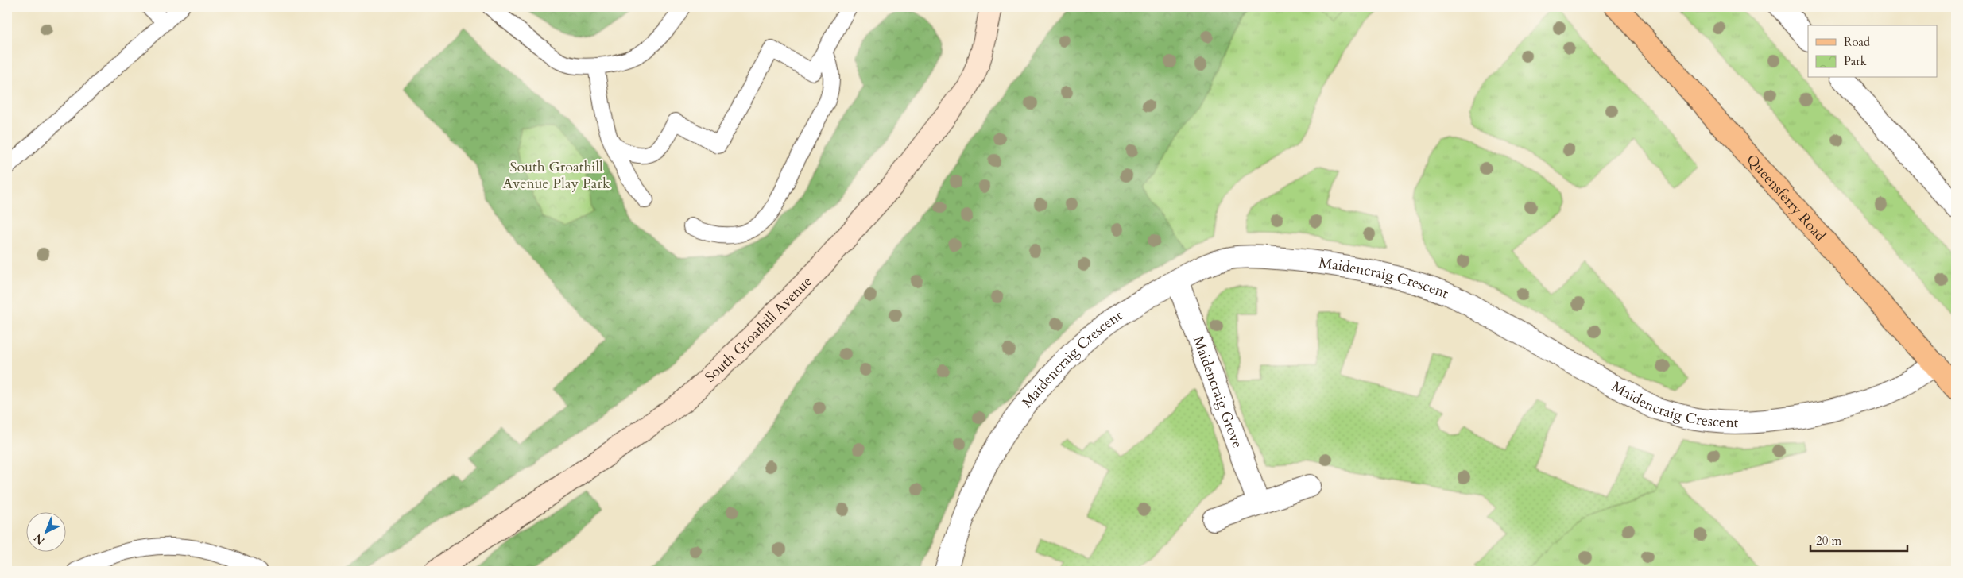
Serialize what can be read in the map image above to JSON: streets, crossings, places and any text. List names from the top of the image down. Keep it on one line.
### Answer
{"streets":{"main road":["Queensferry Road"],"street":["Maidencraig Crescent","South Groathill Avenue","Maidencraig Grove"]},"crossings":[["Queensferry Road","Maidencraig Crescent"],["Maidencraig Crescent","Maidencraig Grove"]],"parks":["South Groathill Avenue Play Park"],"legend":["Road","Park"],"scale_bar":"20 m","north":"bottom left"}
